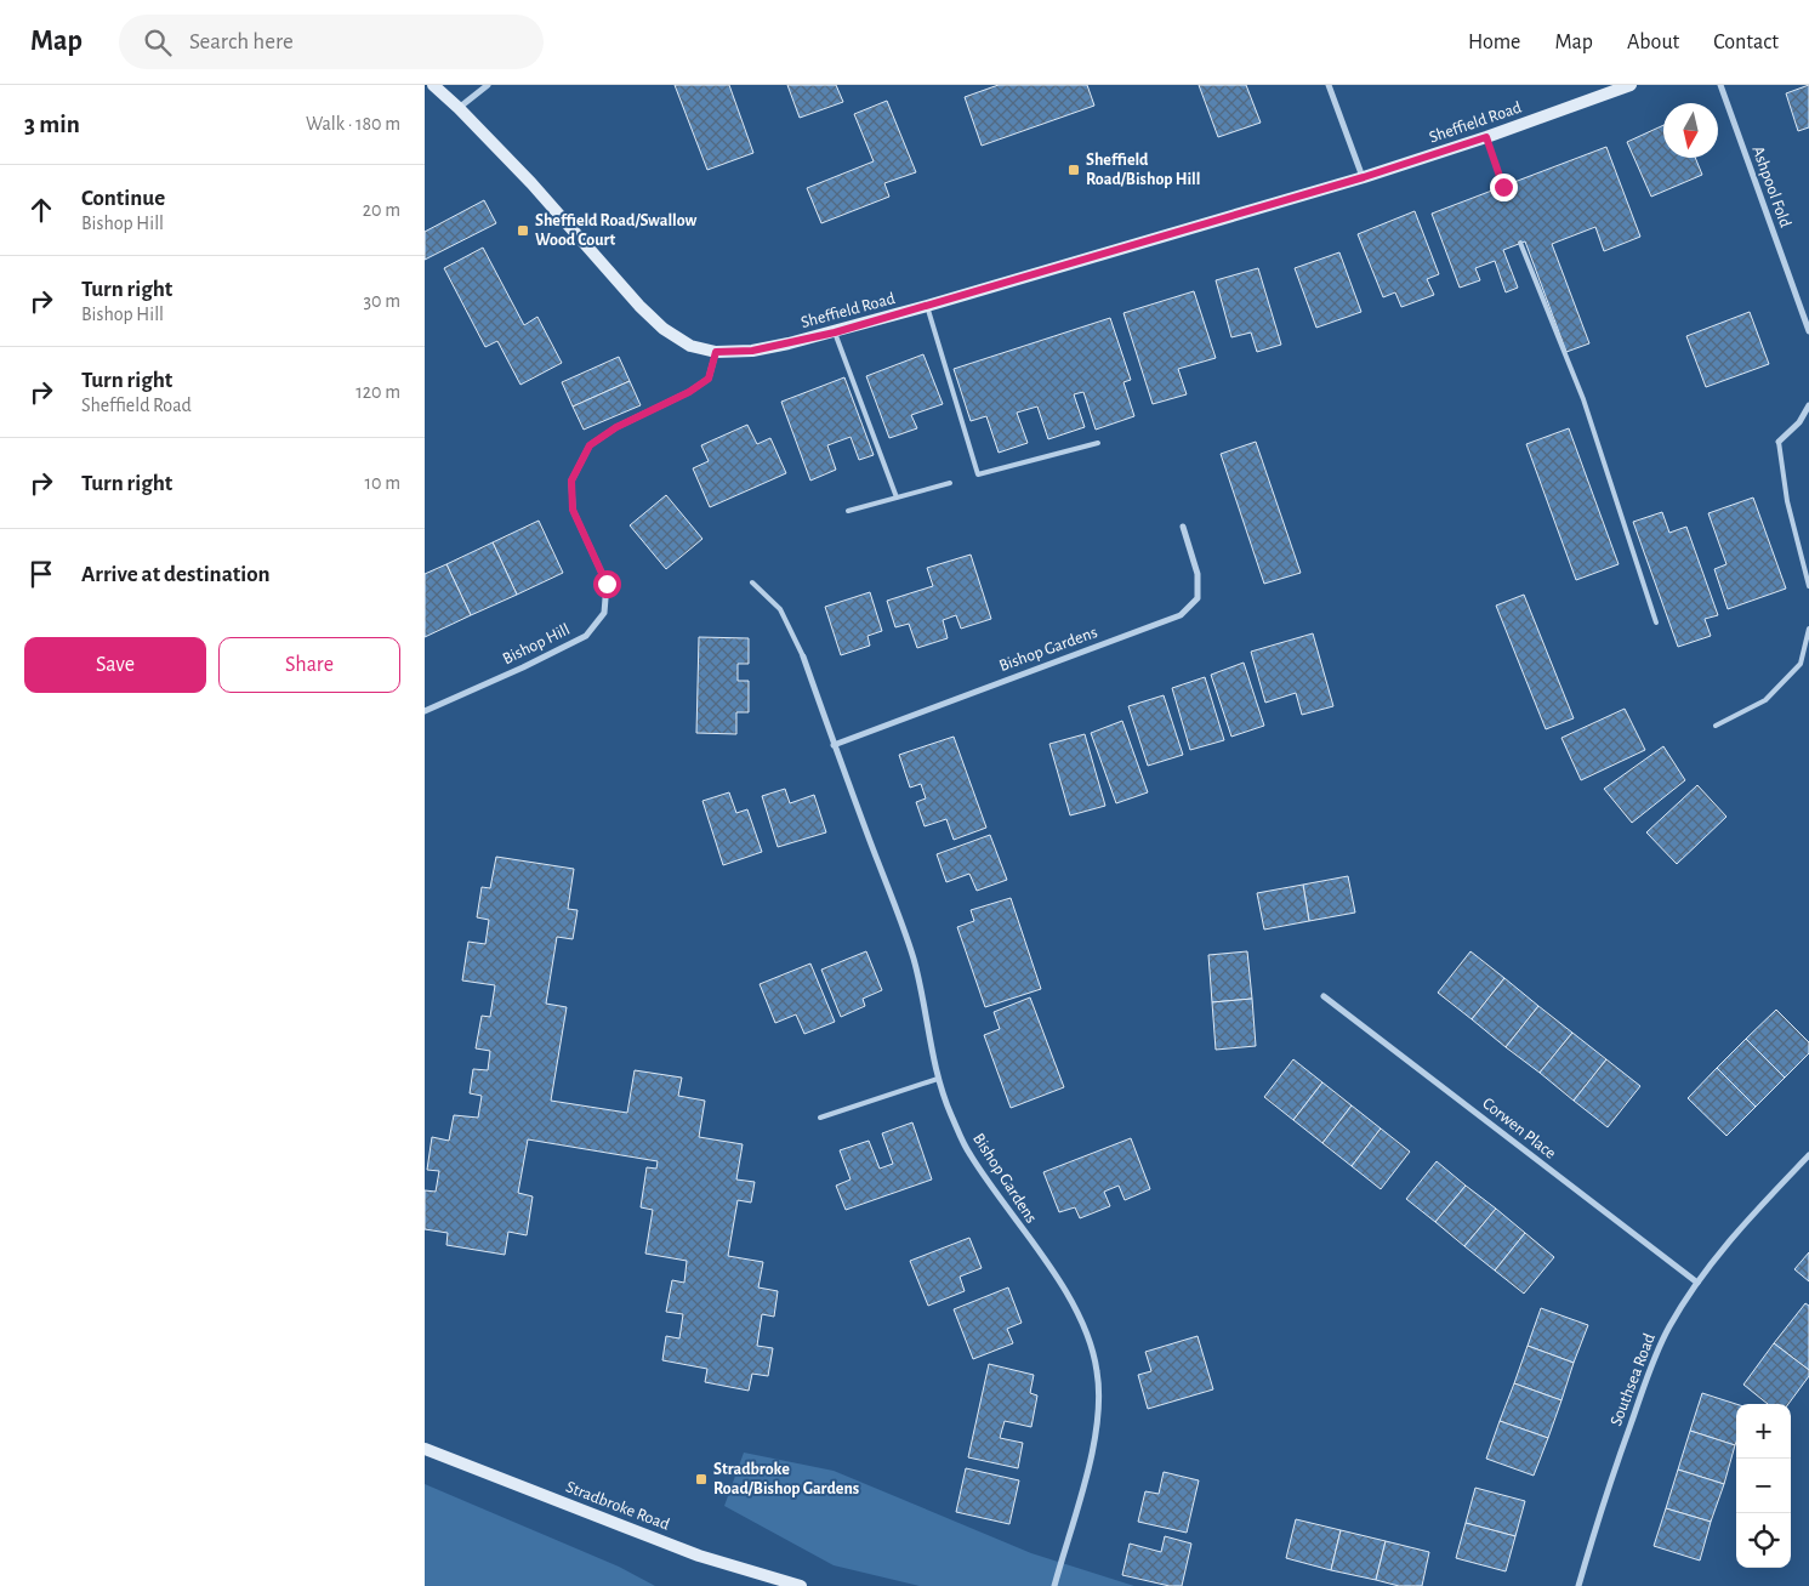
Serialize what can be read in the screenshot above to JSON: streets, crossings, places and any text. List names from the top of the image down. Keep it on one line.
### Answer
{"streets":{"main road":["Sheffield Road","Stradbroke Road"],"street":["Ashpool Fold","Bishop Hill","Bishop Gardens","Corwen Place","Southsea Road"]},"crossings":[["Sheffield Road","Bishop Hill"],["Corwen Place","Southsea Road"]],"places":{"transit":["Sheffield Road/Bishop Hill","Sheffield Road/Swallow Wood Court","Stradbroke Road/Bishop Gardens"]},"north":"bottom","page":{"header":"Map","search":"Search here","nav":["Home","Map","About","Contact"],"heading":["3 min","Walk · 180 m"],"list":[["Continue","Bishop Hill","20 m"],["Turn right","Bishop Hill","30 m"],["Turn right","Sheffield Road","120 m"],["Turn right","10 m"],"Arrive at destination"],"buttons":["Save","Share"],"map_buttons":["+","−"]}}
